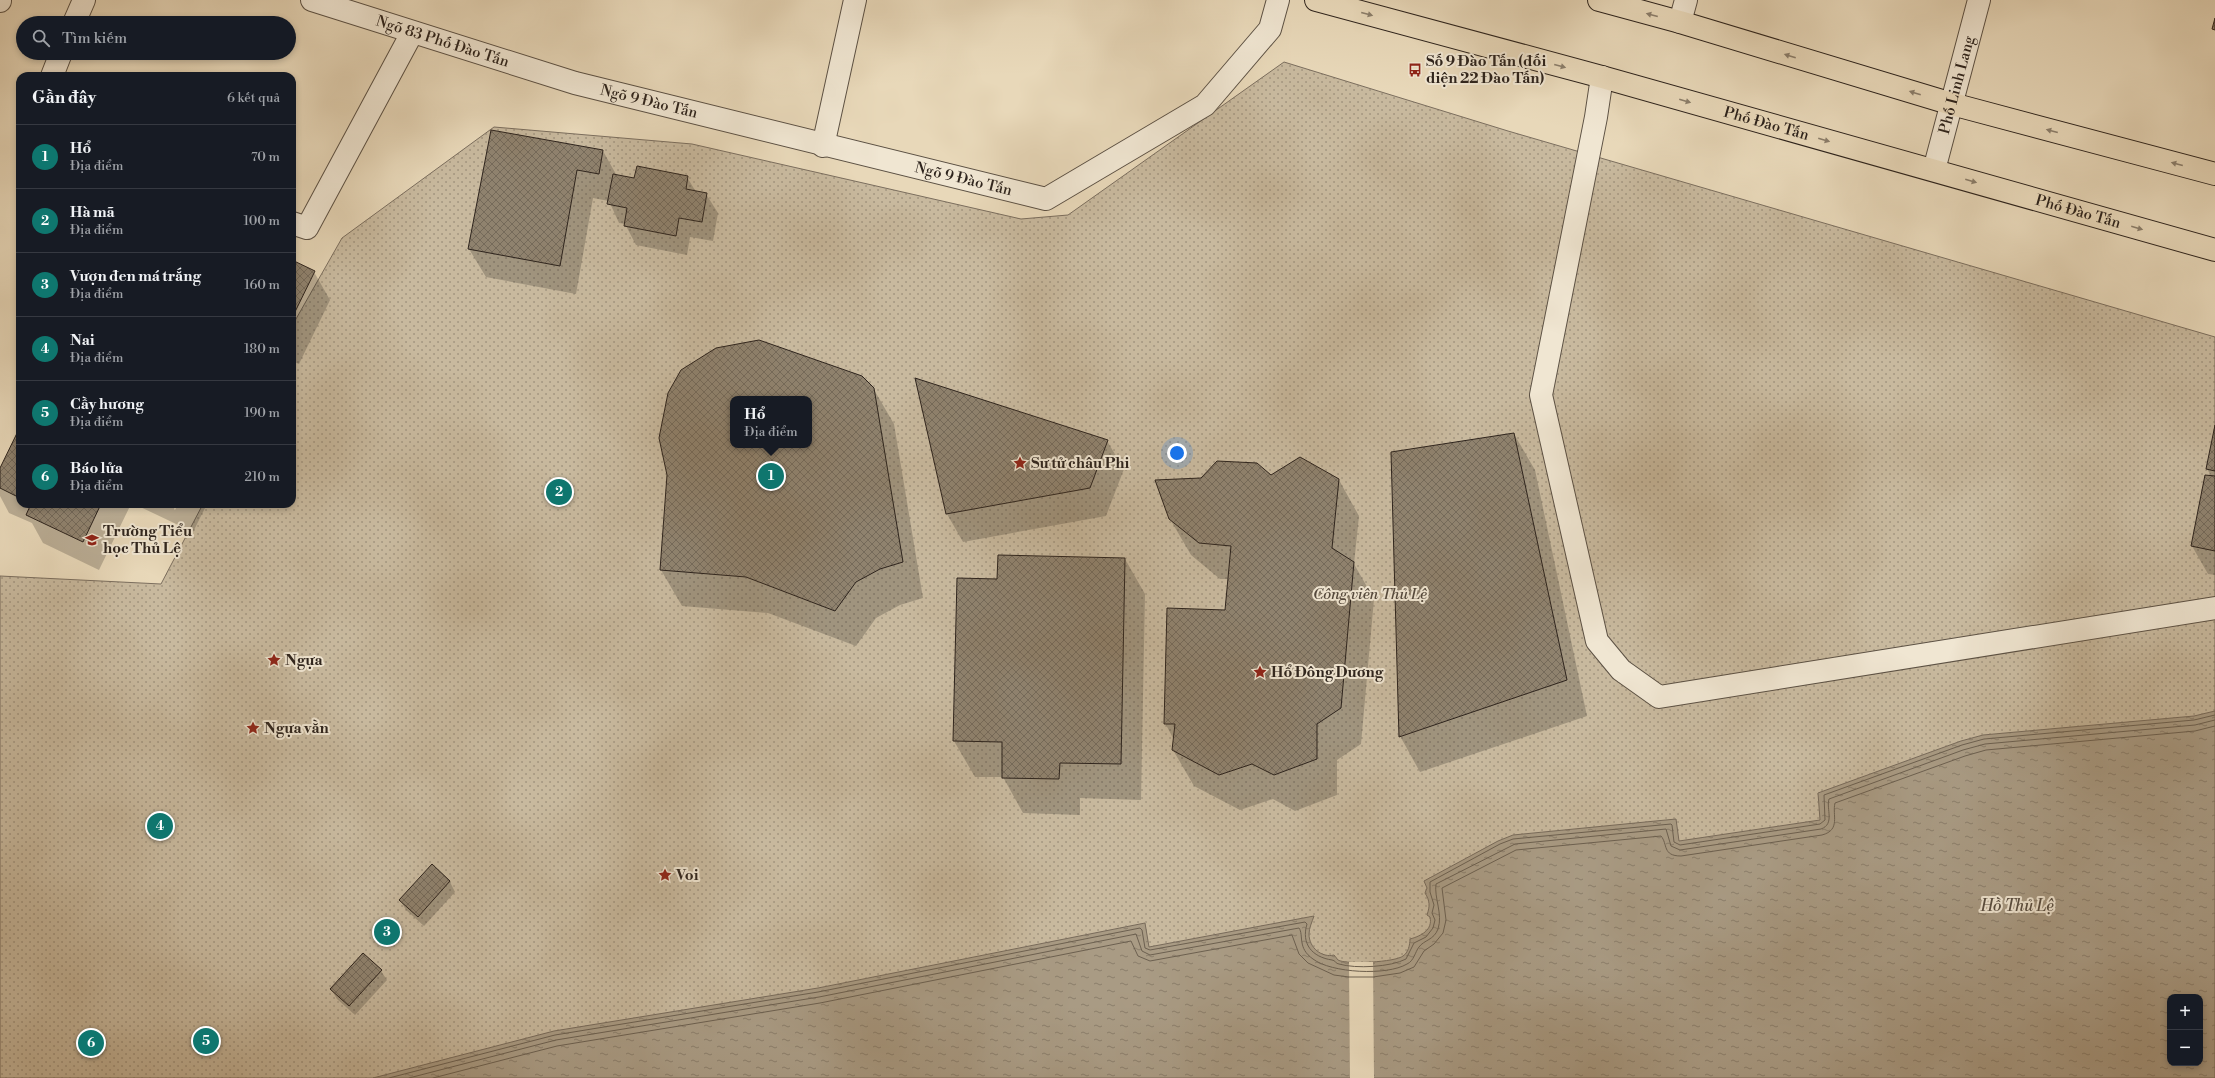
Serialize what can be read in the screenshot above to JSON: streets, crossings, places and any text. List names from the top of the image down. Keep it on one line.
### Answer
{"streets":{"main road":["Phố Đào Tấn"],"street":["Ngõ 83 Phố Đào Tấn","Phố Linh Lang","Ngõ 9 Đào Tấn"]},"crossings":[["Ngõ 83 Phố Đào Tấn","Ngõ 9 Đào Tấn"],["Phố Linh Lang","Phố Đào Tấn"]],"water":["Hồ Thủ Lệ"],"parks":["Công viên Thủ Lệ"],"places":{"bus stop":["Số 9 Đào Tấn (đối diện 22 Đào Tấn)"],"place":["Sư tử châu Phi","Ngựa","Hổ Đông Dương","Ngựa vằn","Voi"],"school or university":["Trường Tiểu học Thủ Lệ"]},"page":{"search":"Tìm kiếm","heading":["Gần đây","6 kết quả"],"list":[{"mark":"1","name":"Hổ","note":"Địa điểm","value":"70 m"},{"mark":"2","name":"Hà mã","note":"Địa điểm","value":"100 m"},{"mark":"3","name":"Vượn đen má trắng","note":"Địa điểm","value":"160 m"},{"mark":"4","name":"Nai","note":"Địa điểm","value":"180 m"},{"mark":"5","name":"Cầy hương","note":"Địa điểm","value":"190 m"},{"mark":"6","name":"Báo lửa","note":"Địa điểm","value":"210 m"}],"popup":["Hổ","Địa điểm"],"pins":["1","2","4","3","5","6"],"map_buttons":["+","−"]}}
